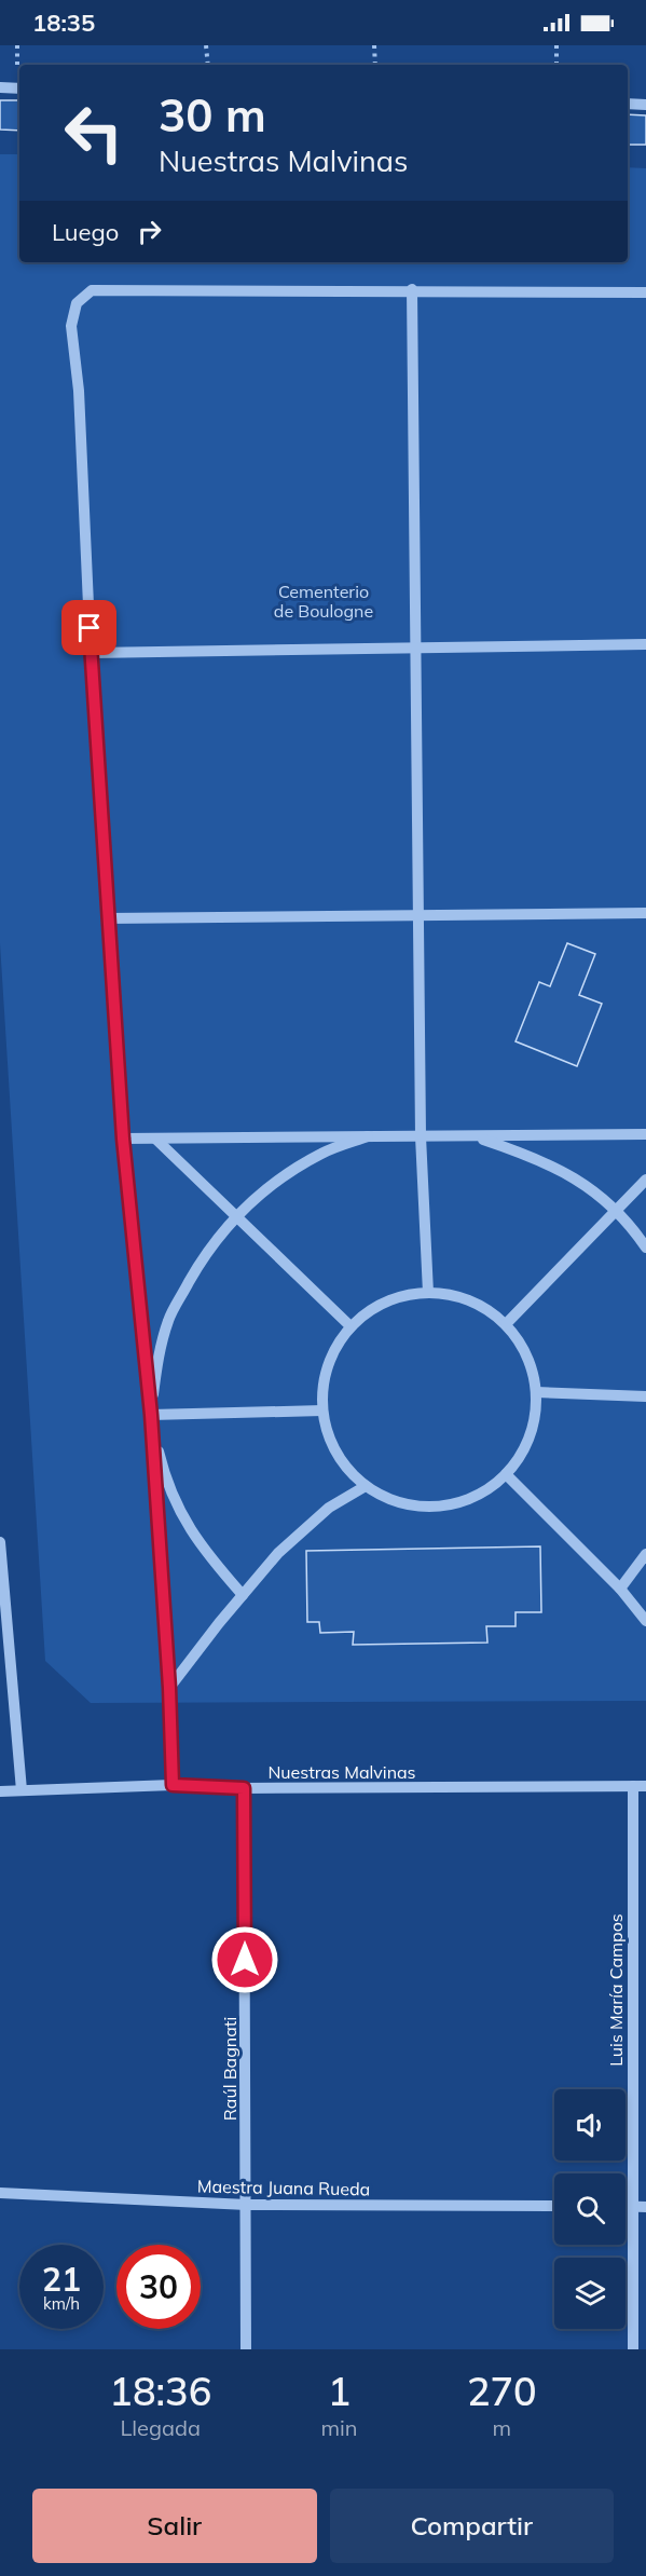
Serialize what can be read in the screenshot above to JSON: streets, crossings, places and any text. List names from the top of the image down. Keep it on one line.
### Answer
{"streets":{"street":["Nuestras Malvinas","Luis María Campos","Raúl Bagnati","Maestra Juana Rueda"]},"crossings":[["Nuestras Malvinas","Luis María Campos"],["Nuestras Malvinas","Raúl Bagnati"],["Raúl Bagnati","Maestra Juana Rueda"]],"parks":["Cementerio de Boulogne"],"page":{"status":"18:35","turn":["30 m","Nuestras Malvinas"],"then":"Luego","speed":"21 km/h","limit":"30","eta":["18:36","Llegada","1","min","270","m"],"buttons":["Salir","Compartir"]}}
